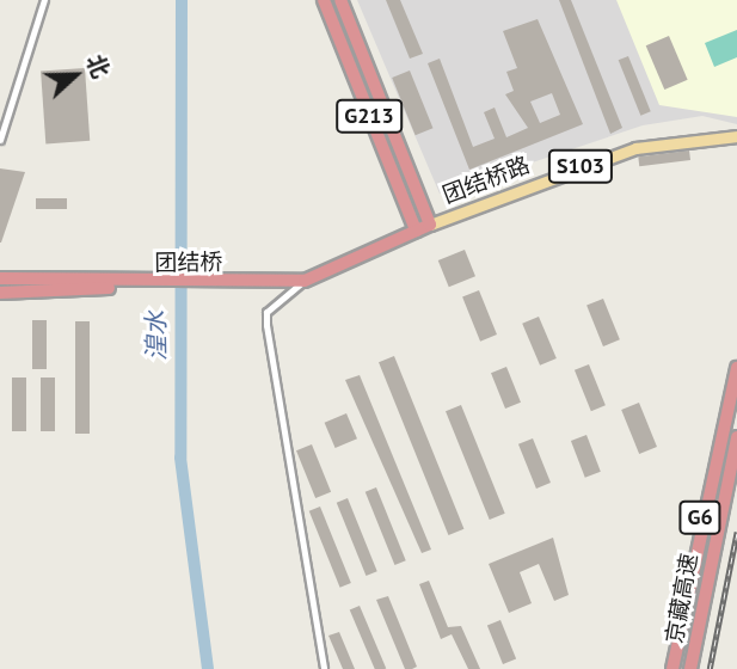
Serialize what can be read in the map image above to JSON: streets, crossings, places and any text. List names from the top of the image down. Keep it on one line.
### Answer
{"streets":{"highway":["G213","团结桥路","团结桥","G6","京藏高速"],"main road":["S103"]},"crossings":[["G213","团结桥路"],["团结桥路","团结桥"]],"water":["湟水"],"north":"right"}
